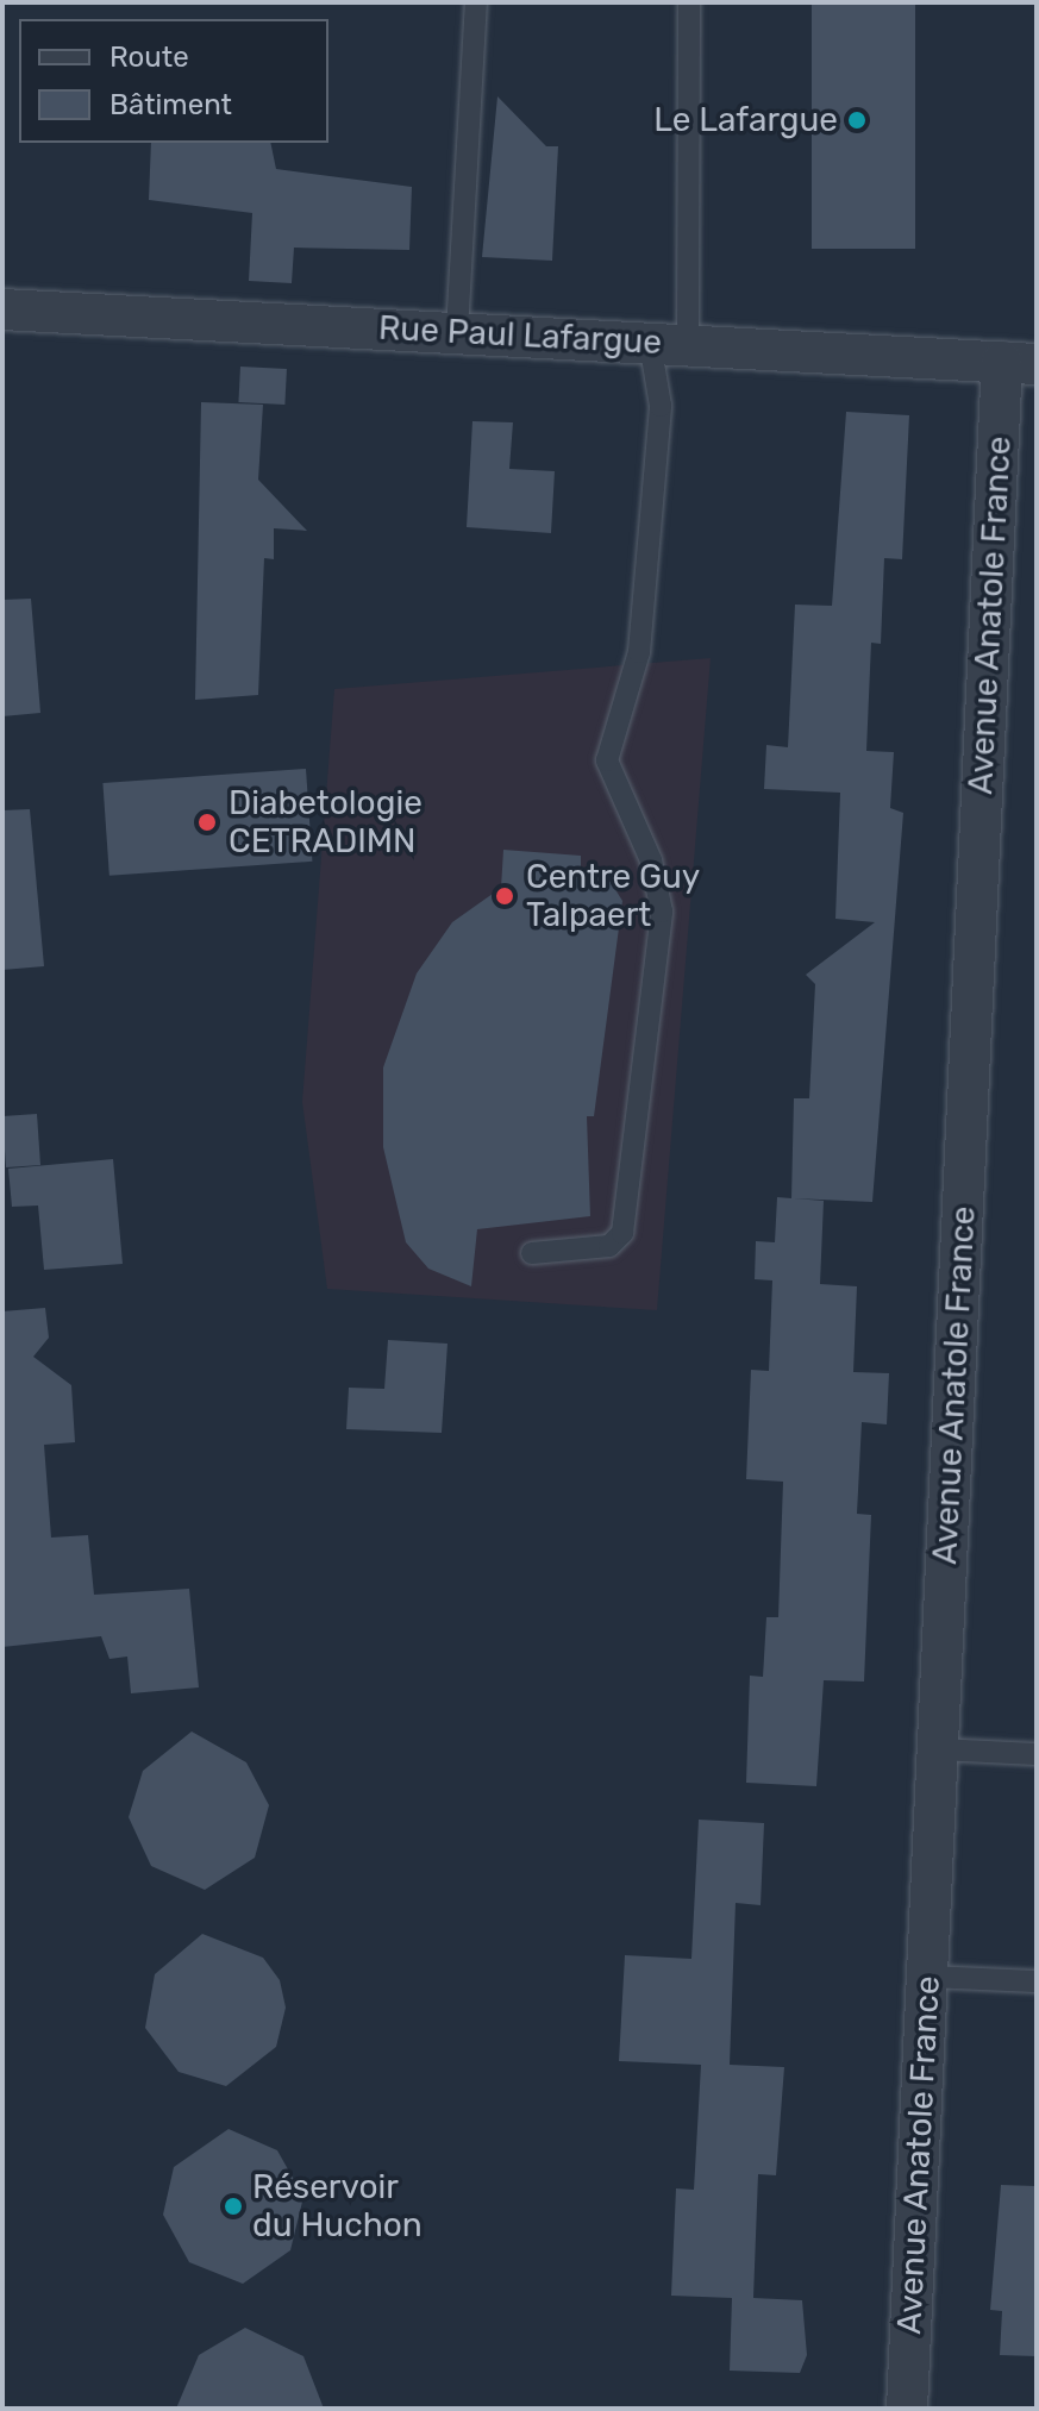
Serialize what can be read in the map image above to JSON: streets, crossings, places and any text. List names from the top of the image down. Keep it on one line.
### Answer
{"streets":{"street":["Rue Paul Lafargue","Avenue Anatole France"]},"crossings":[["Rue Paul Lafargue","Avenue Anatole France"]],"places":["Le Lafargue","Diabetologie CETRADIMN","Centre Guy Talpaert","Réservoir du Huchon"],"legend":["Route","Bâtiment"]}
